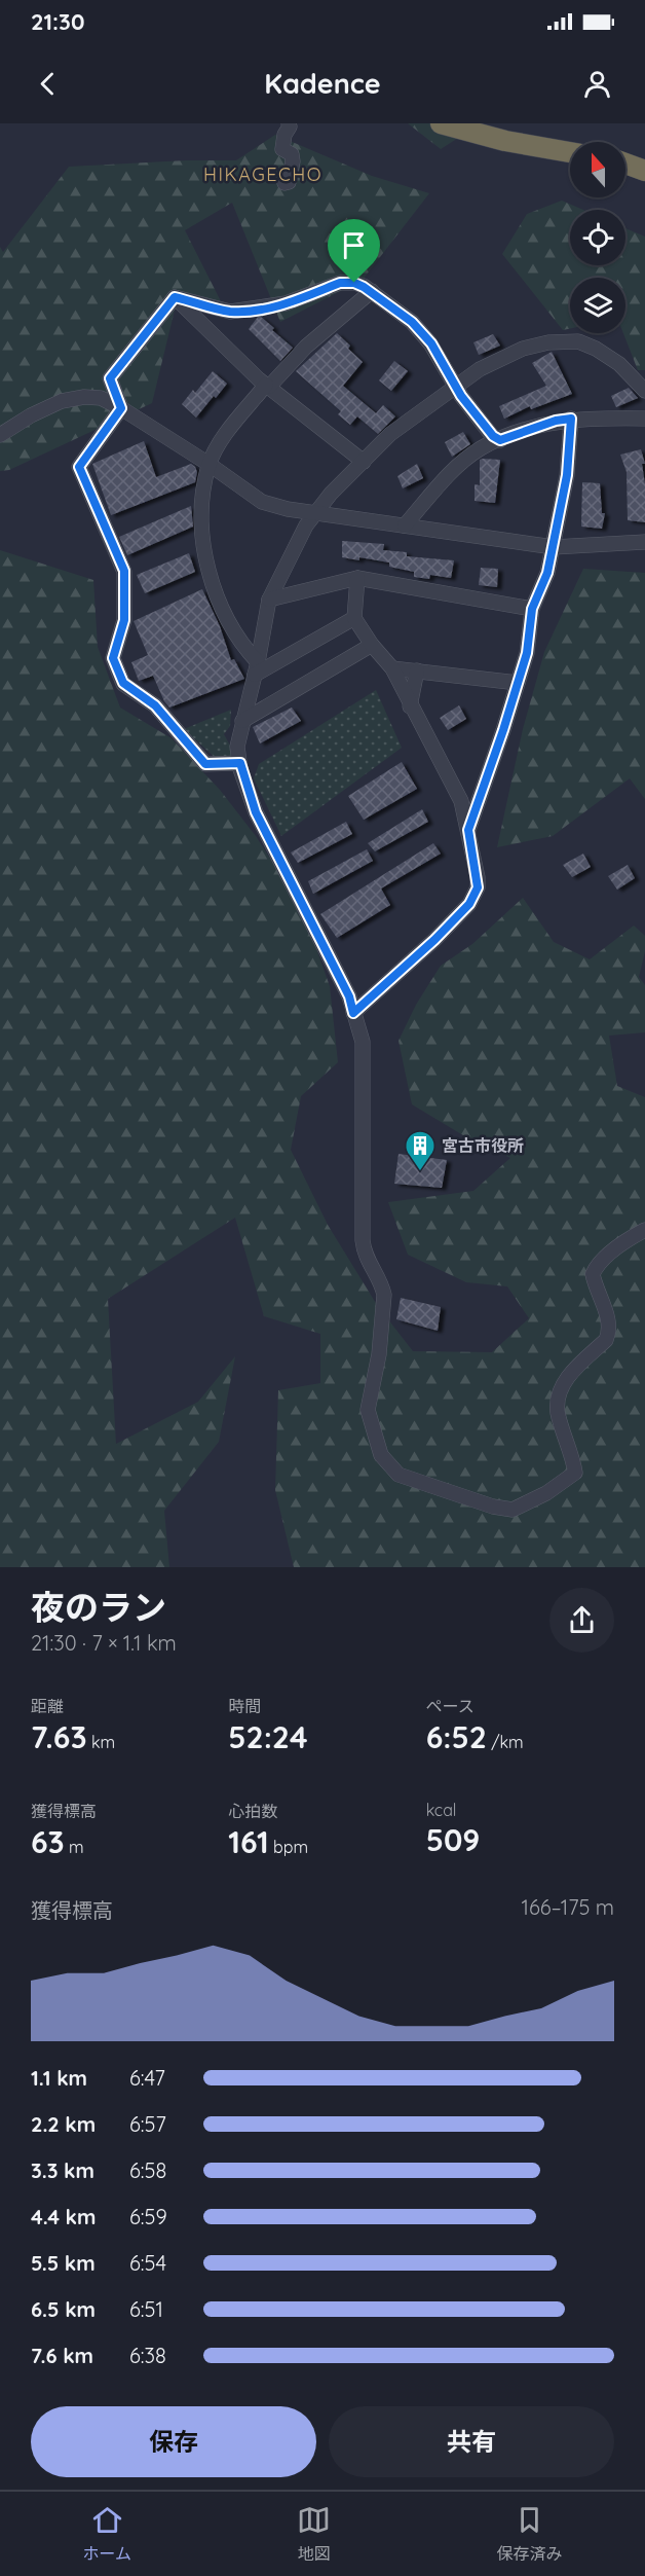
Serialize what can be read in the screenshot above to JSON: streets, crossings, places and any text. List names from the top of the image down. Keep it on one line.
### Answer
{"districts":["HIKAGECHO"],"places":{"building":["宮古市役所"]},"north":"top","page":{"status":"21:30","header":"Kadence","heading":["夜のラン","21:30 · 7 × 1.1 km"],"stats":[["距離","7.63 km"],["時間","52:24"],["ペース","6:52 /km"],["獲得標高","63 m"],["心拍数","161 bpm"],["kcal","509"]],"chart":["獲得標高","166–175 m"],"list":[{"name":"1.1 km","note":"6:47"},{"name":"2.2 km","note":"6:57"},{"name":"3.3 km","note":"6:58"},{"name":"4.4 km","note":"6:59"},{"name":"5.5 km","note":"6:54"},{"name":"6.5 km","note":"6:51"},{"name":"7.6 km","note":"6:38"}],"buttons":["保存","共有"],"tabs":["ホーム","地図","保存済み"]}}
